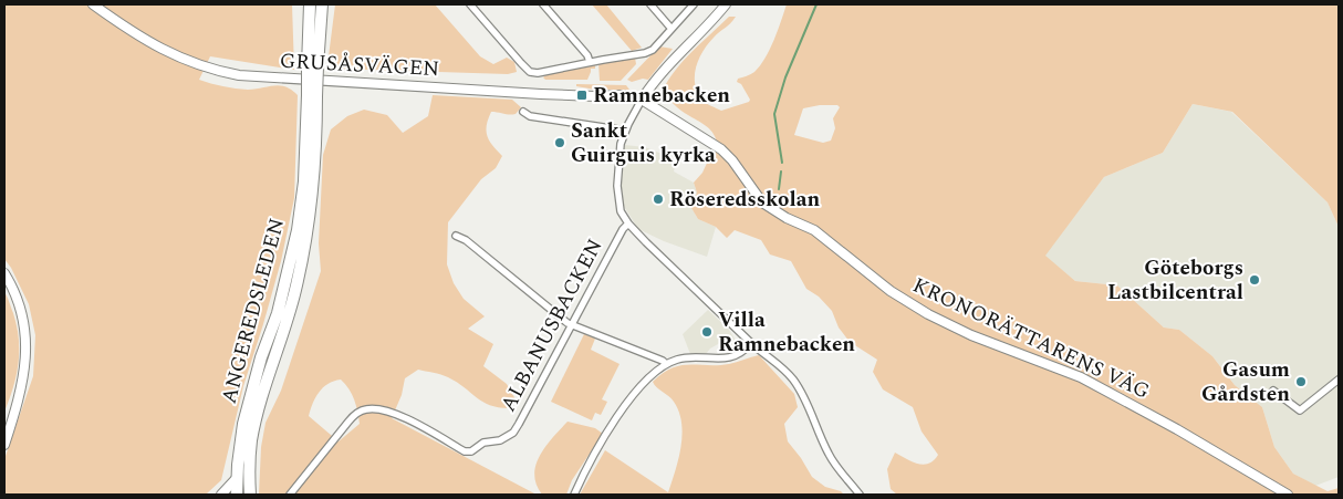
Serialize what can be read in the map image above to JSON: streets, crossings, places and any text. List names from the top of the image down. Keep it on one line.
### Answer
{"streets":{"highway":["ANGEREDSLEDEN"],"street":["GRUSÅSVÄGEN","ALBANUSBACKEN","KRONORÄTTARENS VÄG"]},"crossings":[["GRUSÅSVÄGEN","KRONORÄTTARENS VÄG"]],"places":{"transit":["Ramnebacken"],"other":["Sankt Guirguis kyrka","Röseredsskolan","Göteborgs Lastbilcentral","Villa Ramnebacken","Gasum Gårdsten"]}}
